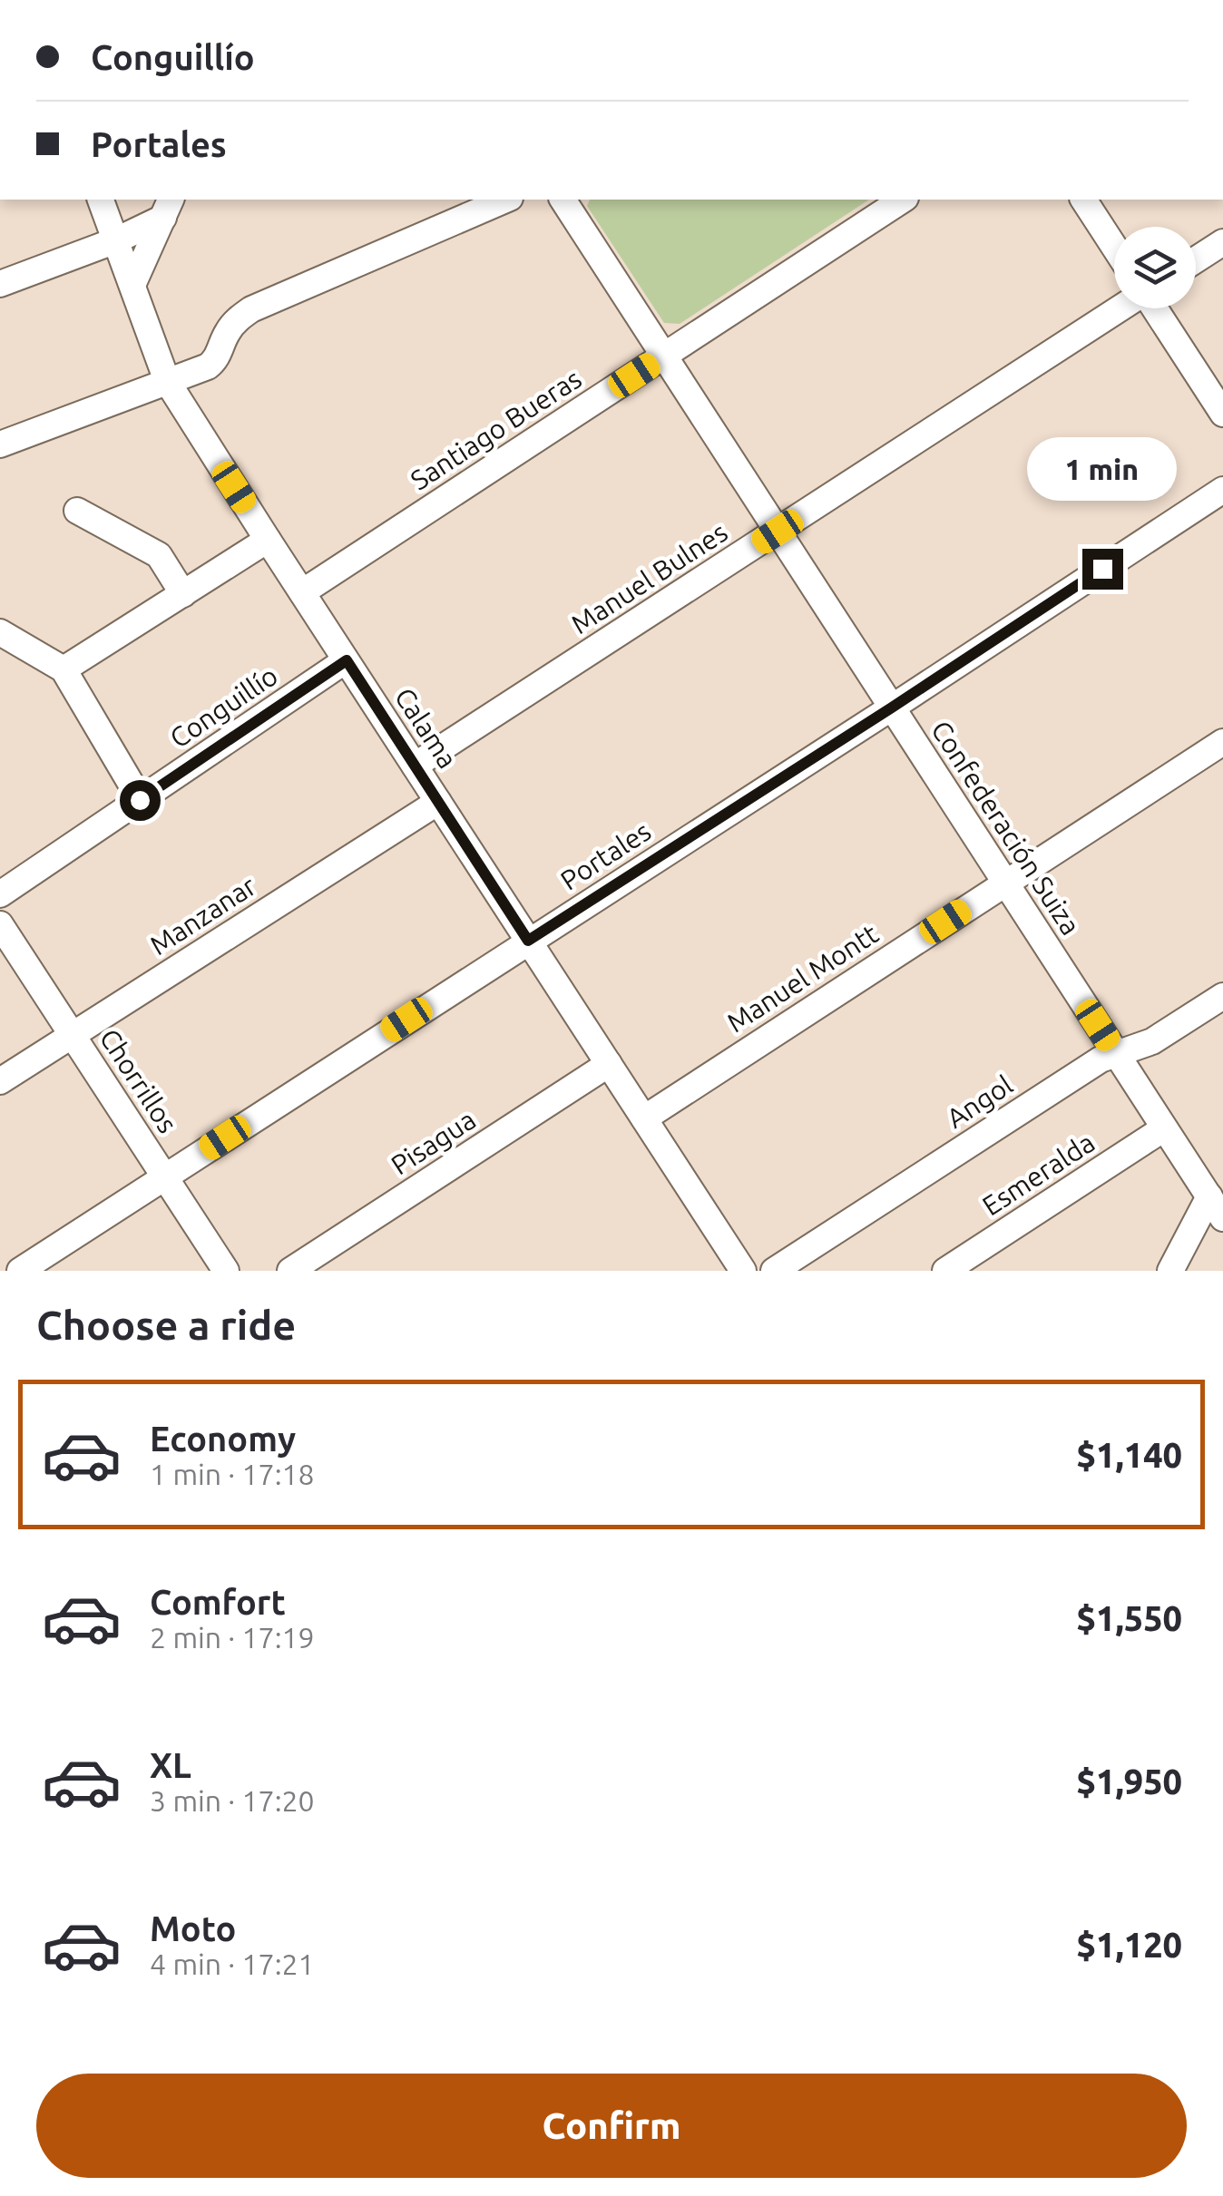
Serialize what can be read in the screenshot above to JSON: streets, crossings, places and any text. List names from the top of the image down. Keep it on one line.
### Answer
{"streets":{"street":["Santiago Bueras","Manuel Bulnes","Conguillío","Calama","Confederación Suiza","Portales","Manzanar","Manuel Montt","Chorrillos","Angol","Pisagua","Esmeralda"]},"crossings":[["Santiago Bueras","Calama"],["Santiago Bueras","Confederación Suiza"],["Manuel Bulnes","Calama"],["Manuel Bulnes","Confederación Suiza"],["Conguillío","Calama"],["Calama","Portales"],["Calama","Manzanar"],["Calama","Manuel Montt"],["Calama","Pisagua"],["Confederación Suiza","Portales"],["Confederación Suiza","Manuel Montt"],["Confederación Suiza","Angol"],["Confederación Suiza","Esmeralda"],["Portales","Chorrillos"],["Manzanar","Chorrillos"]],"page":{"banner":["Conguillío","Portales"],"bubble":"1 min","heading":"Choose a ride","list":[{"name":"Economy","note":"1 min · 17:18","value":"$1,140"},{"name":"Comfort","note":"2 min · 17:19","value":"$1,550"},{"name":"XL","note":"3 min · 17:20","value":"$1,950"},{"name":"Moto","note":"4 min · 17:21","value":"$1,120"}],"buttons":"Confirm"}}
